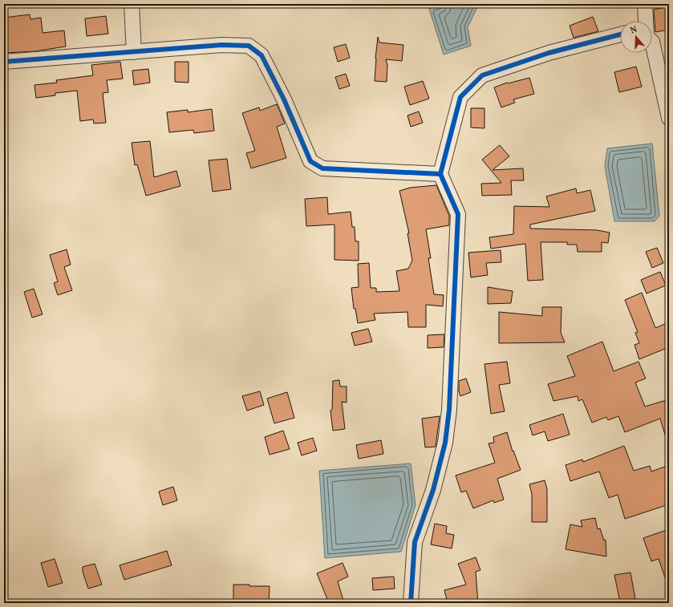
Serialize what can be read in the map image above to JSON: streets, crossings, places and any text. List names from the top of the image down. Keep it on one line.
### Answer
{"north":"top"}
